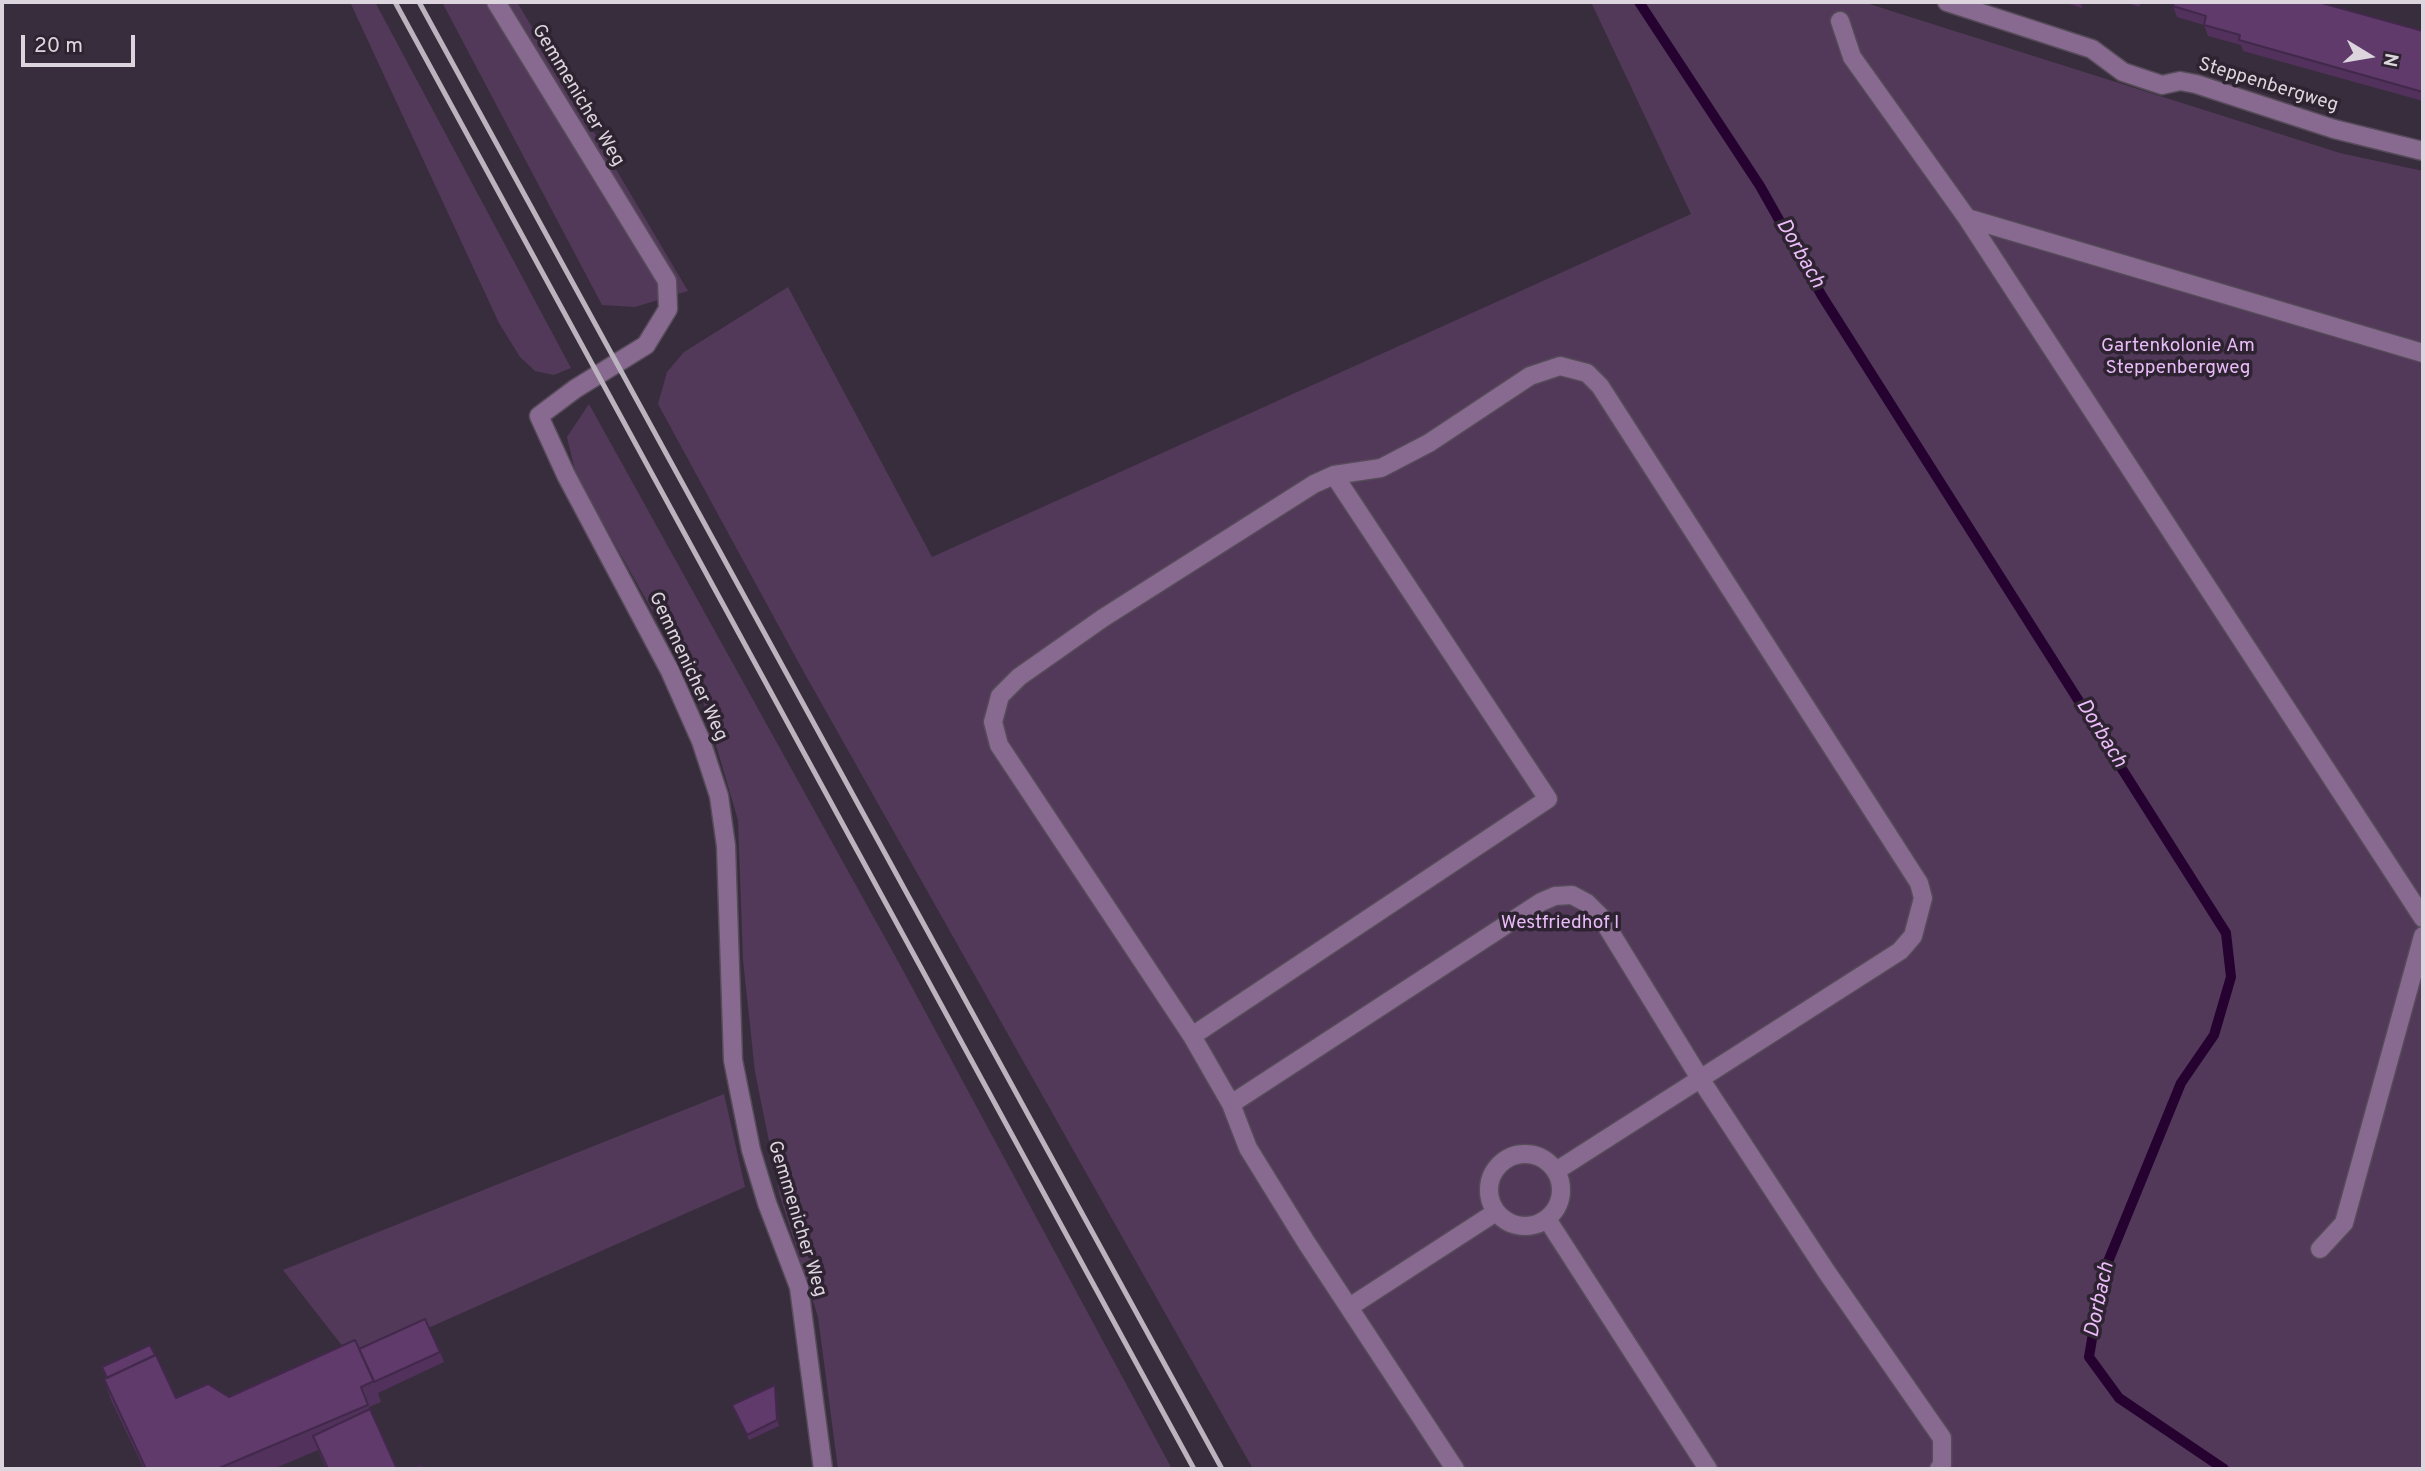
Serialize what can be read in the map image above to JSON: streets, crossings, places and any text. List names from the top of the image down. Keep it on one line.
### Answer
{"streets":{"street":["Steppenbergweg","Gemmenicher Weg"]},"water":["Dorbach"],"parks":["Gartenkolonie Am Steppenbergweg","Westfriedhof I"],"scale_bar":"20 m","north":"right"}
